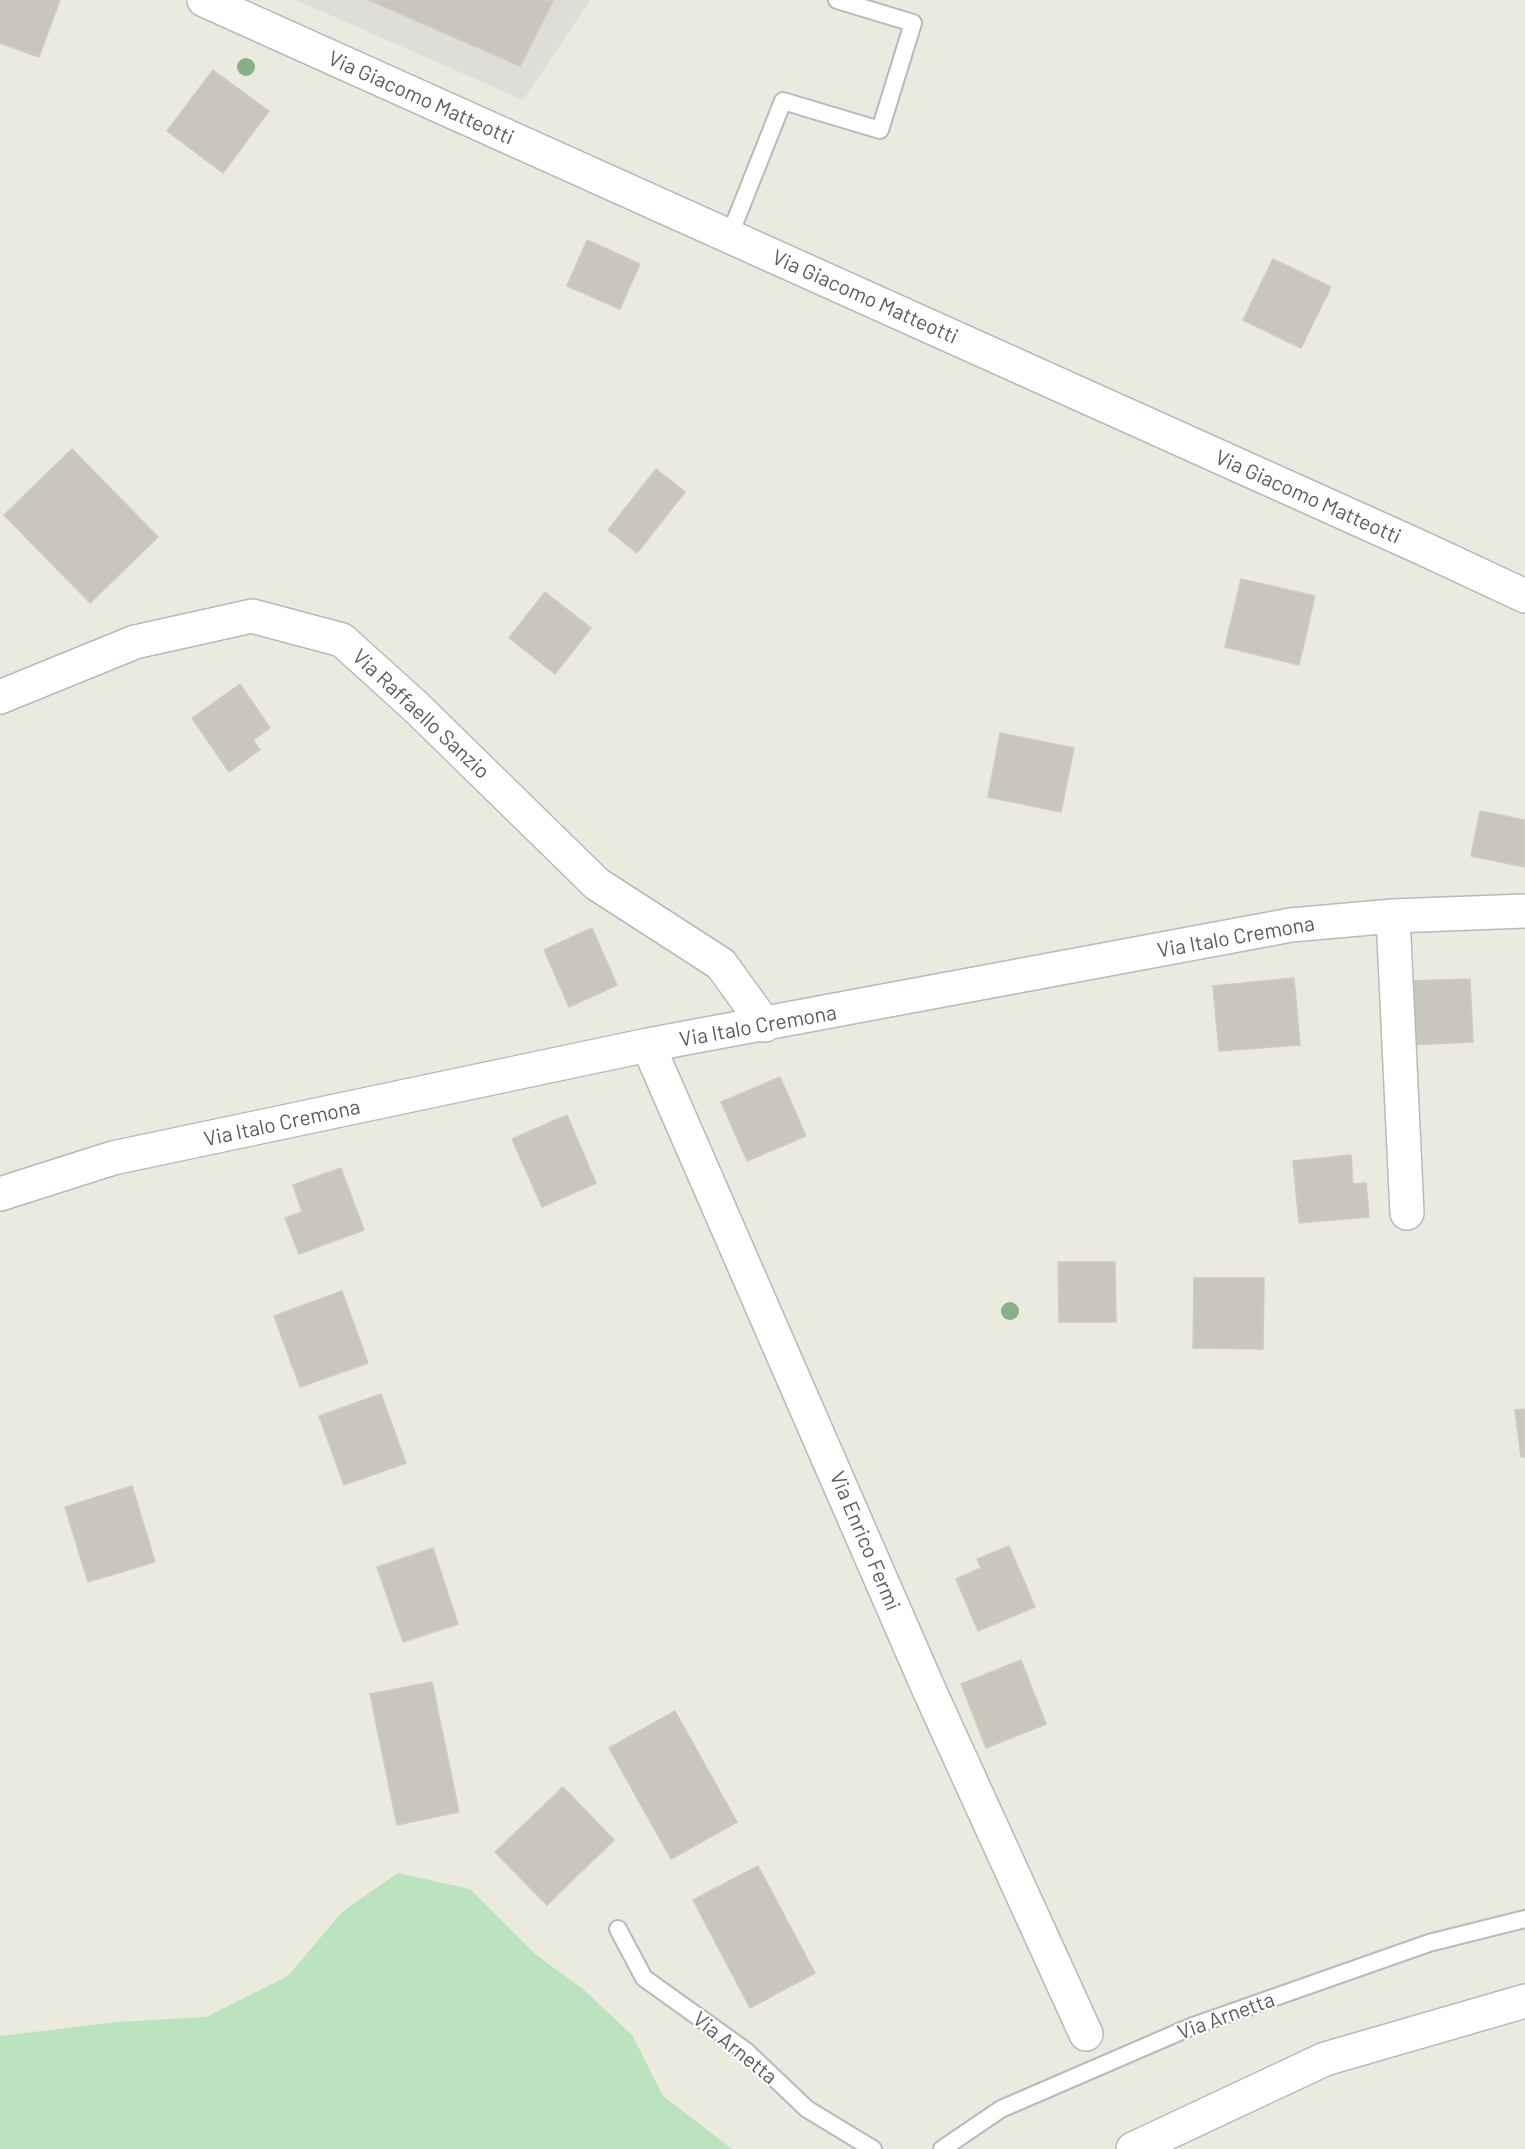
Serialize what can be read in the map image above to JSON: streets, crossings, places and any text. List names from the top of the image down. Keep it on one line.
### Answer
{"streets":{"street":["Via Giacomo Matteotti","Via Raffaello Sanzio","Via Italo Cremona","Via Enrico Fermi"],"lane":["Via Arnetta"]},"crossings":[["Via Raffaello Sanzio","Via Italo Cremona"],["Via Italo Cremona","Via Enrico Fermi"]]}
